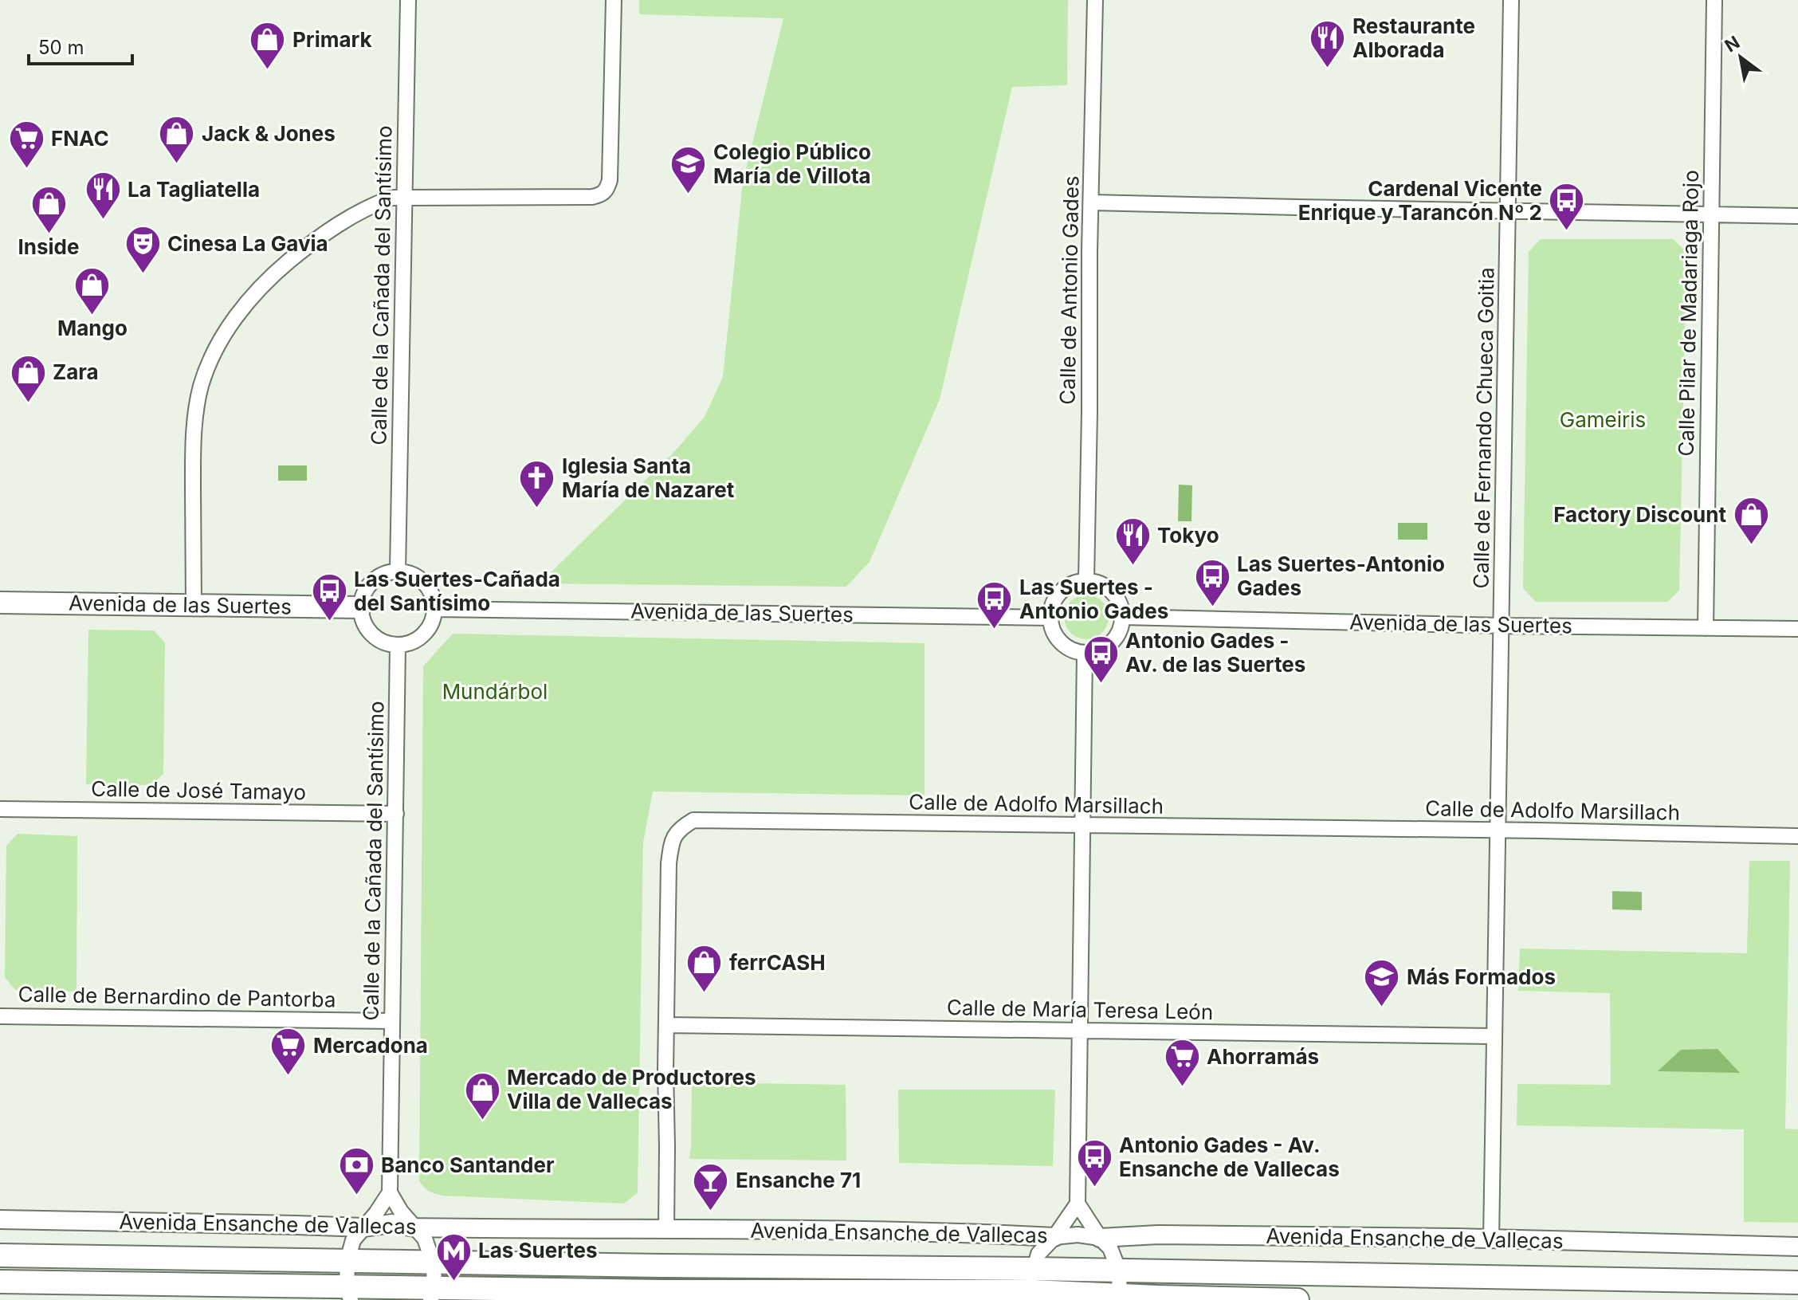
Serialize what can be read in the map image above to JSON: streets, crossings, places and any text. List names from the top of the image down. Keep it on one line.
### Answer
{"streets":{"main road":["Avenida de las Suertes","Avenida Ensanche de Vallecas"],"street":["Calle de la Cañada del Santísimo","Calle de Antonio Gades","Calle Pilar de Madariaga Rojo","Calle de Fernando Chueca Goitia","Calle de José Tamayo","Calle de Adolfo Marsillach","Calle de Bernardino de Pantorba","Calle de María Teresa León"]},"crossings":[["Calle de la Cañada del Santísimo","Avenida de las Suertes"],["Calle de la Cañada del Santísimo","Calle de José Tamayo"],["Calle de la Cañada del Santísimo","Calle de Bernardino de Pantorba"],["Calle de Antonio Gades","Avenida de las Suertes"],["Calle Pilar de Madariaga Rojo","Avenida de las Suertes"],["Calle de Fernando Chueca Goitia","Avenida de las Suertes"],["Calle de Fernando Chueca Goitia","Calle de Adolfo Marsillach"],["Calle de Fernando Chueca Goitia","Calle de María Teresa León"],["Calle de Fernando Chueca Goitia","Avenida Ensanche de Vallecas"],["Calle de Adolfo Marsillach","Calle de María Teresa León"],["Calle de Adolfo Marsillach","Avenida Ensanche de Vallecas"]],"parks":["Gameiris","Mundárbol"],"places":{"restaurant":["Restaurante Alborada","La Tagliatella","Tokyo"],"shop":["Primark","Jack & Jones","Inside","Mango","Zara","Factory Discount","ferrCASH","Mercado de Productores Villa de Vallecas"],"supermarket":["FNAC","Mercadona","Ahorramás"],"school or university":["Colegio Público María de Villota","Más Formados"],"bus stop":["Cardenal Vicente Enrique y Tarancón Nº 2","Las Suertes-Antonio Gades","Las Suertes-Cañada del Santísimo","Las Suertes - Antonio Gades","Antonio Gades - Av. de las Suertes","Antonio Gades - Av. Ensanche de Vallecas"],"theatre":["Cinesa La Gavia"],"church":["Iglesia Santa María de Nazaret"],"bank":["Banco Santander"],"bar":["Ensanche 71"],"metro station":["Las Suertes"]},"scale_bar":"50 m","north":"top left"}
